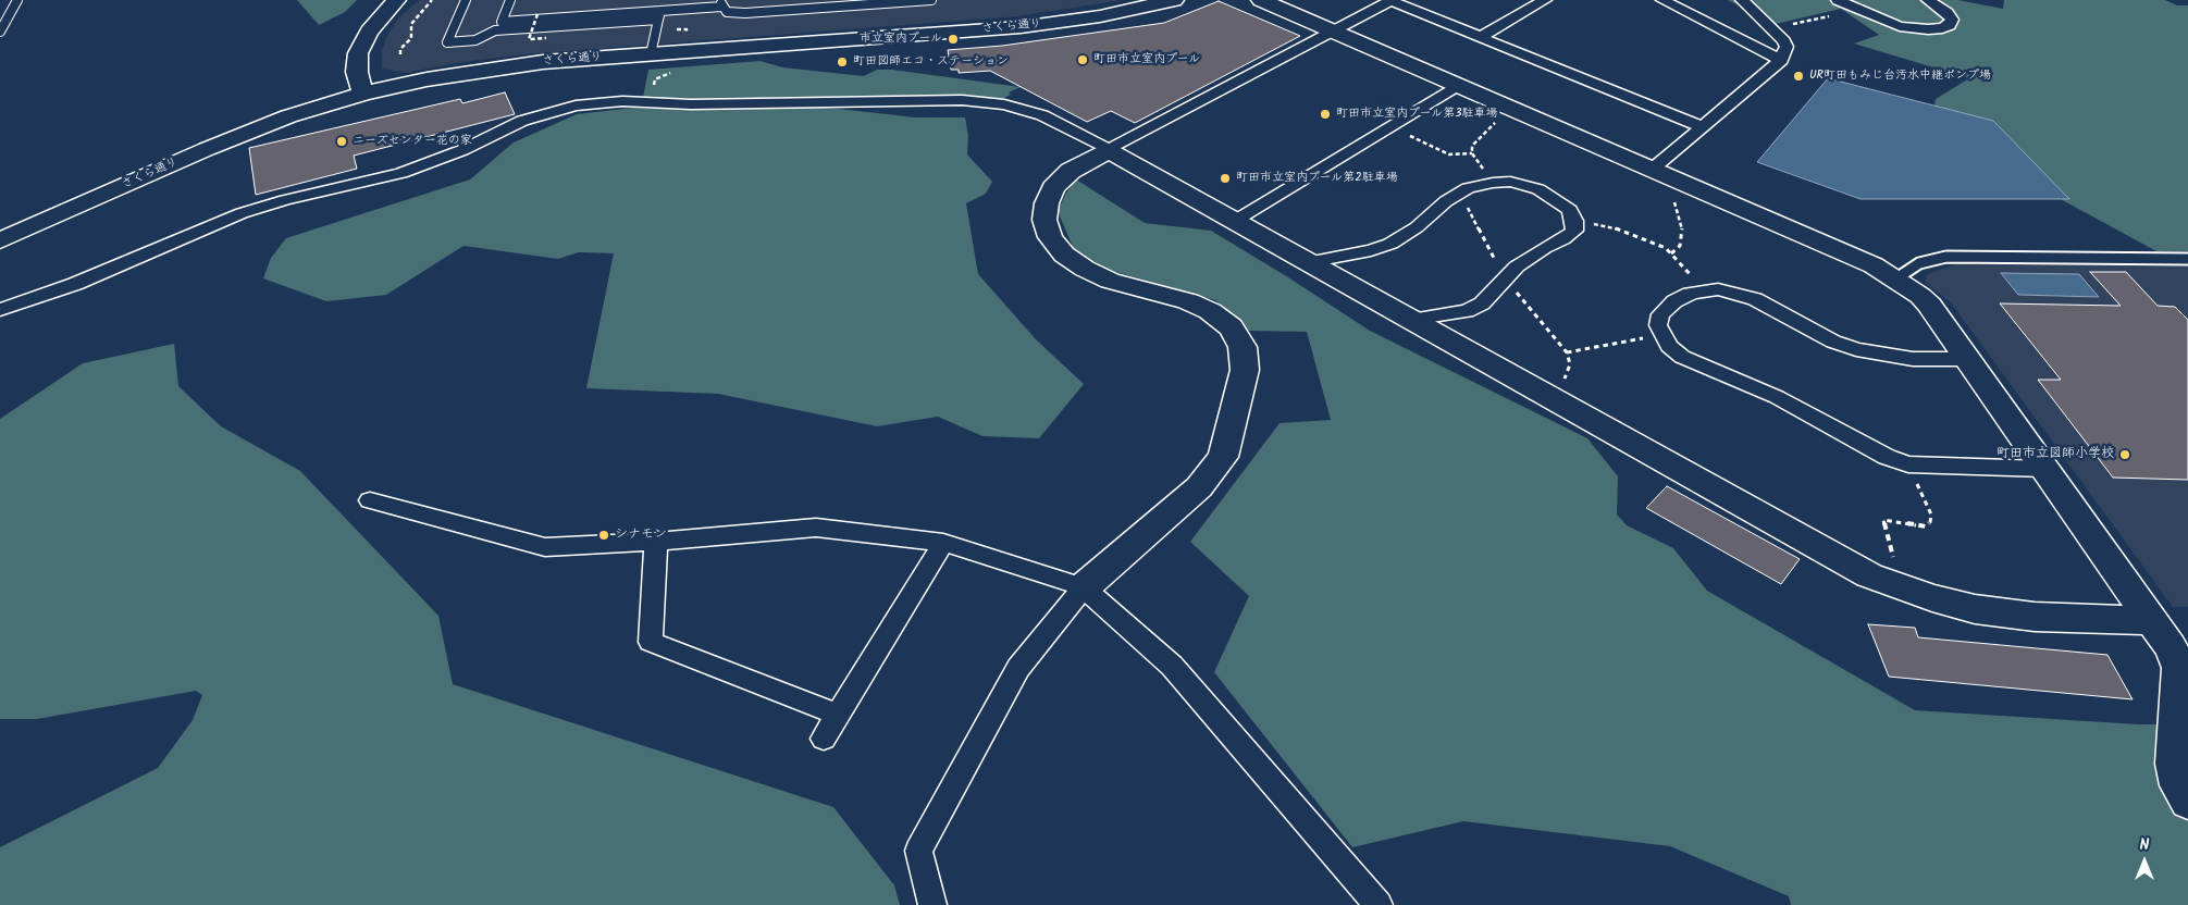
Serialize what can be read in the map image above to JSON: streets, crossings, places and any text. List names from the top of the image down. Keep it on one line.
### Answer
{"streets":{"street":["さくら通り"]},"places":["市立室内プール","町田市立室内プール","町田図師エコ・ステーション","UR町田もみじ台汚水中継ポンプ場","町田市立室内プール第3駐車場","ニーズセンター花の家","町田市立室内プール第2駐車場","町田市立図師小学校","シナモン"],"north":"top"}
